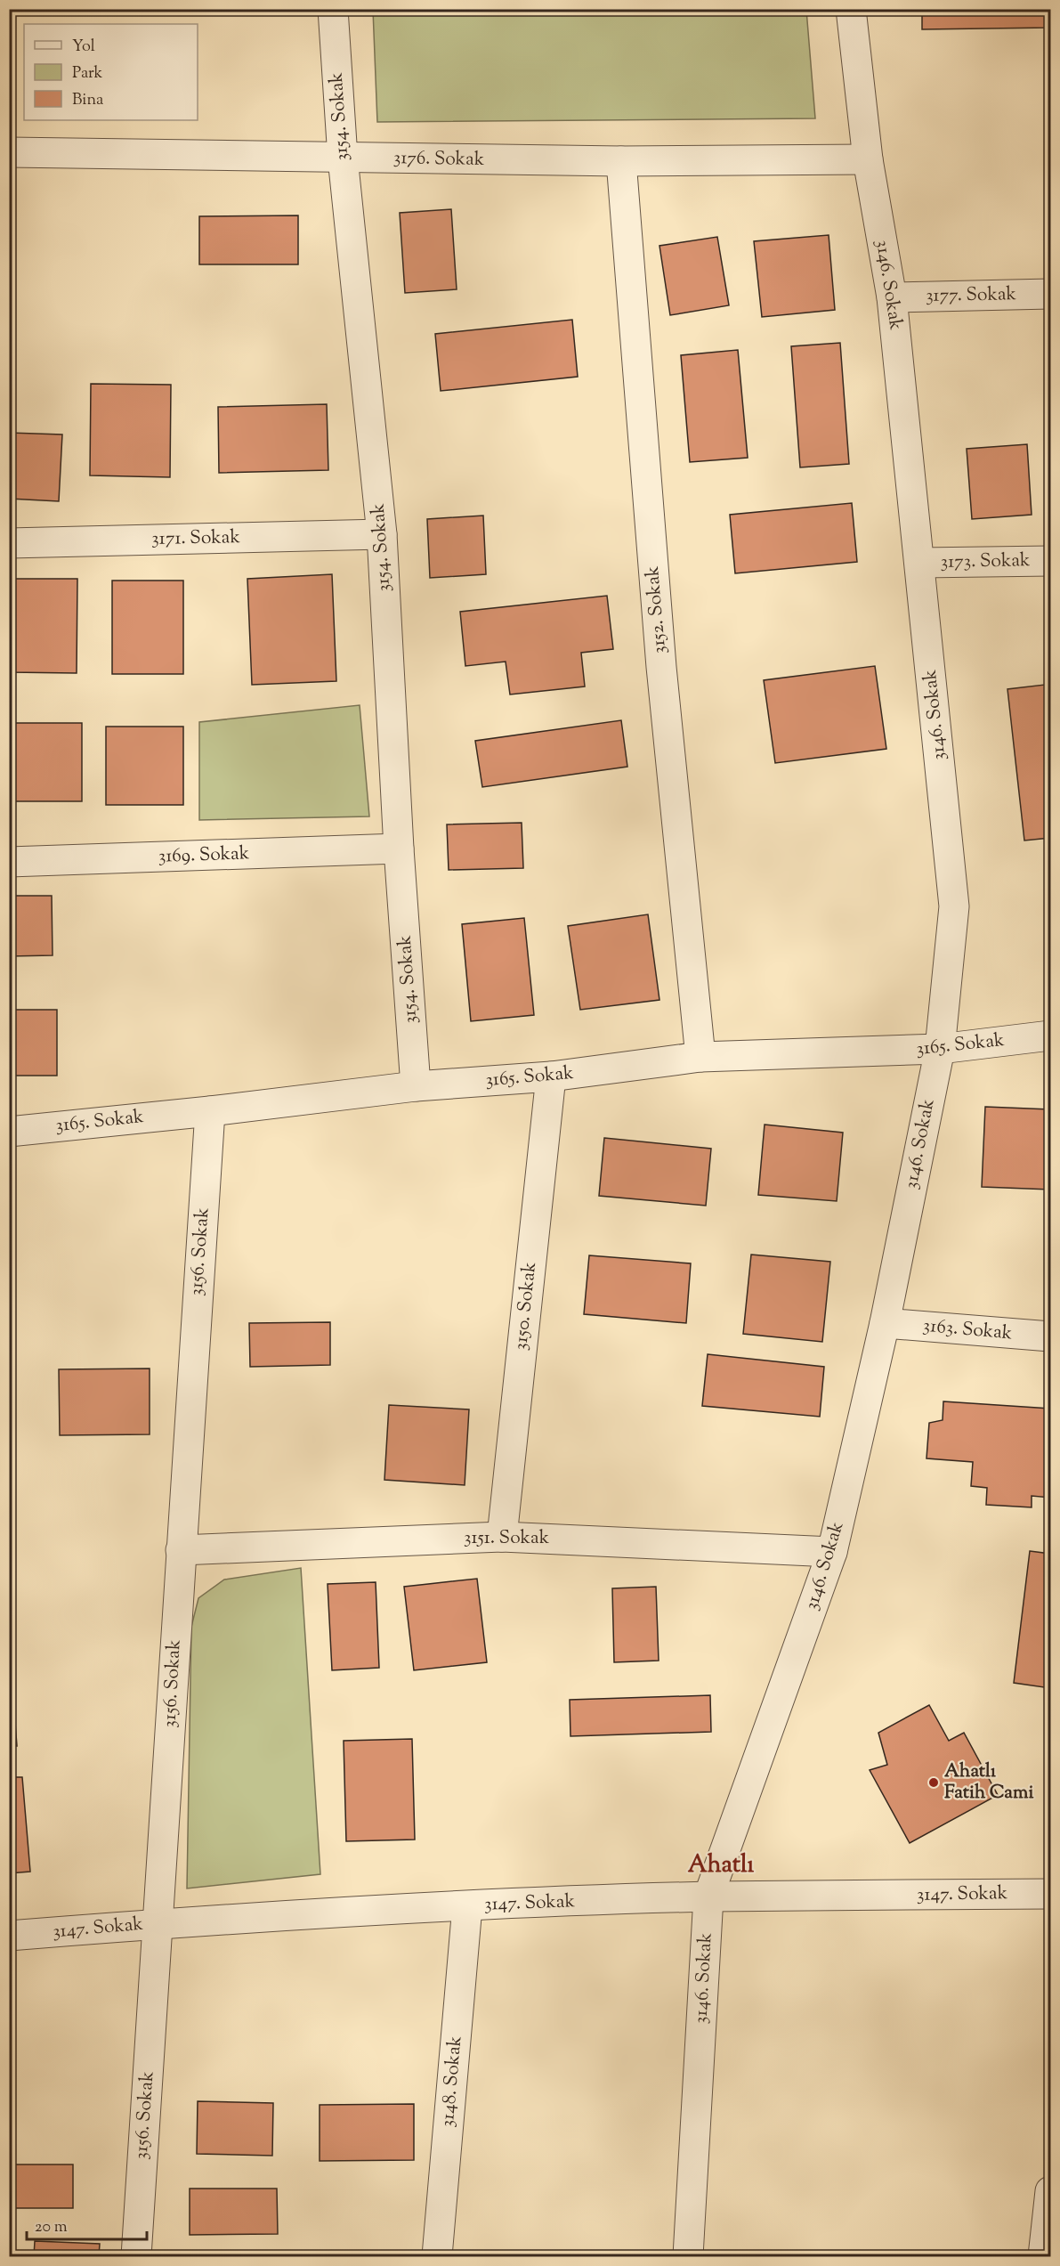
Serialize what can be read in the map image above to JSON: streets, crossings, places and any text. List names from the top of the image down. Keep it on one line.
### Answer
{"streets":{"street":["3154. Sokak","3176. Sokak","3146. Sokak","3177. Sokak","3171. Sokak","3173. Sokak","3152. Sokak","3169. Sokak","3165. Sokak","3156. Sokak","3150. Sokak","3163. Sokak","3151. Sokak","3147. Sokak","3148. Sokak"]},"crossings":[["3154. Sokak","3176. Sokak"],["3154. Sokak","3171. Sokak"],["3154. Sokak","3169. Sokak"],["3154. Sokak","3165. Sokak"],["3176. Sokak","3146. Sokak"],["3176. Sokak","3152. Sokak"],["3146. Sokak","3177. Sokak"],["3146. Sokak","3173. Sokak"],["3146. Sokak","3165. Sokak"],["3146. Sokak","3163. Sokak"],["3146. Sokak","3151. Sokak"],["3146. Sokak","3147. Sokak"],["3152. Sokak","3165. Sokak"],["3165. Sokak","3156. Sokak"],["3165. Sokak","3150. Sokak"],["3156. Sokak","3151. Sokak"],["3156. Sokak","3147. Sokak"],["3150. Sokak","3151. Sokak"],["3147. Sokak","3148. Sokak"]],"districts":["Ahatlı"],"places":["Ahatlı Fatih Cami"],"legend":["Yol","Park","Bina"],"scale_bar":"20 m"}
